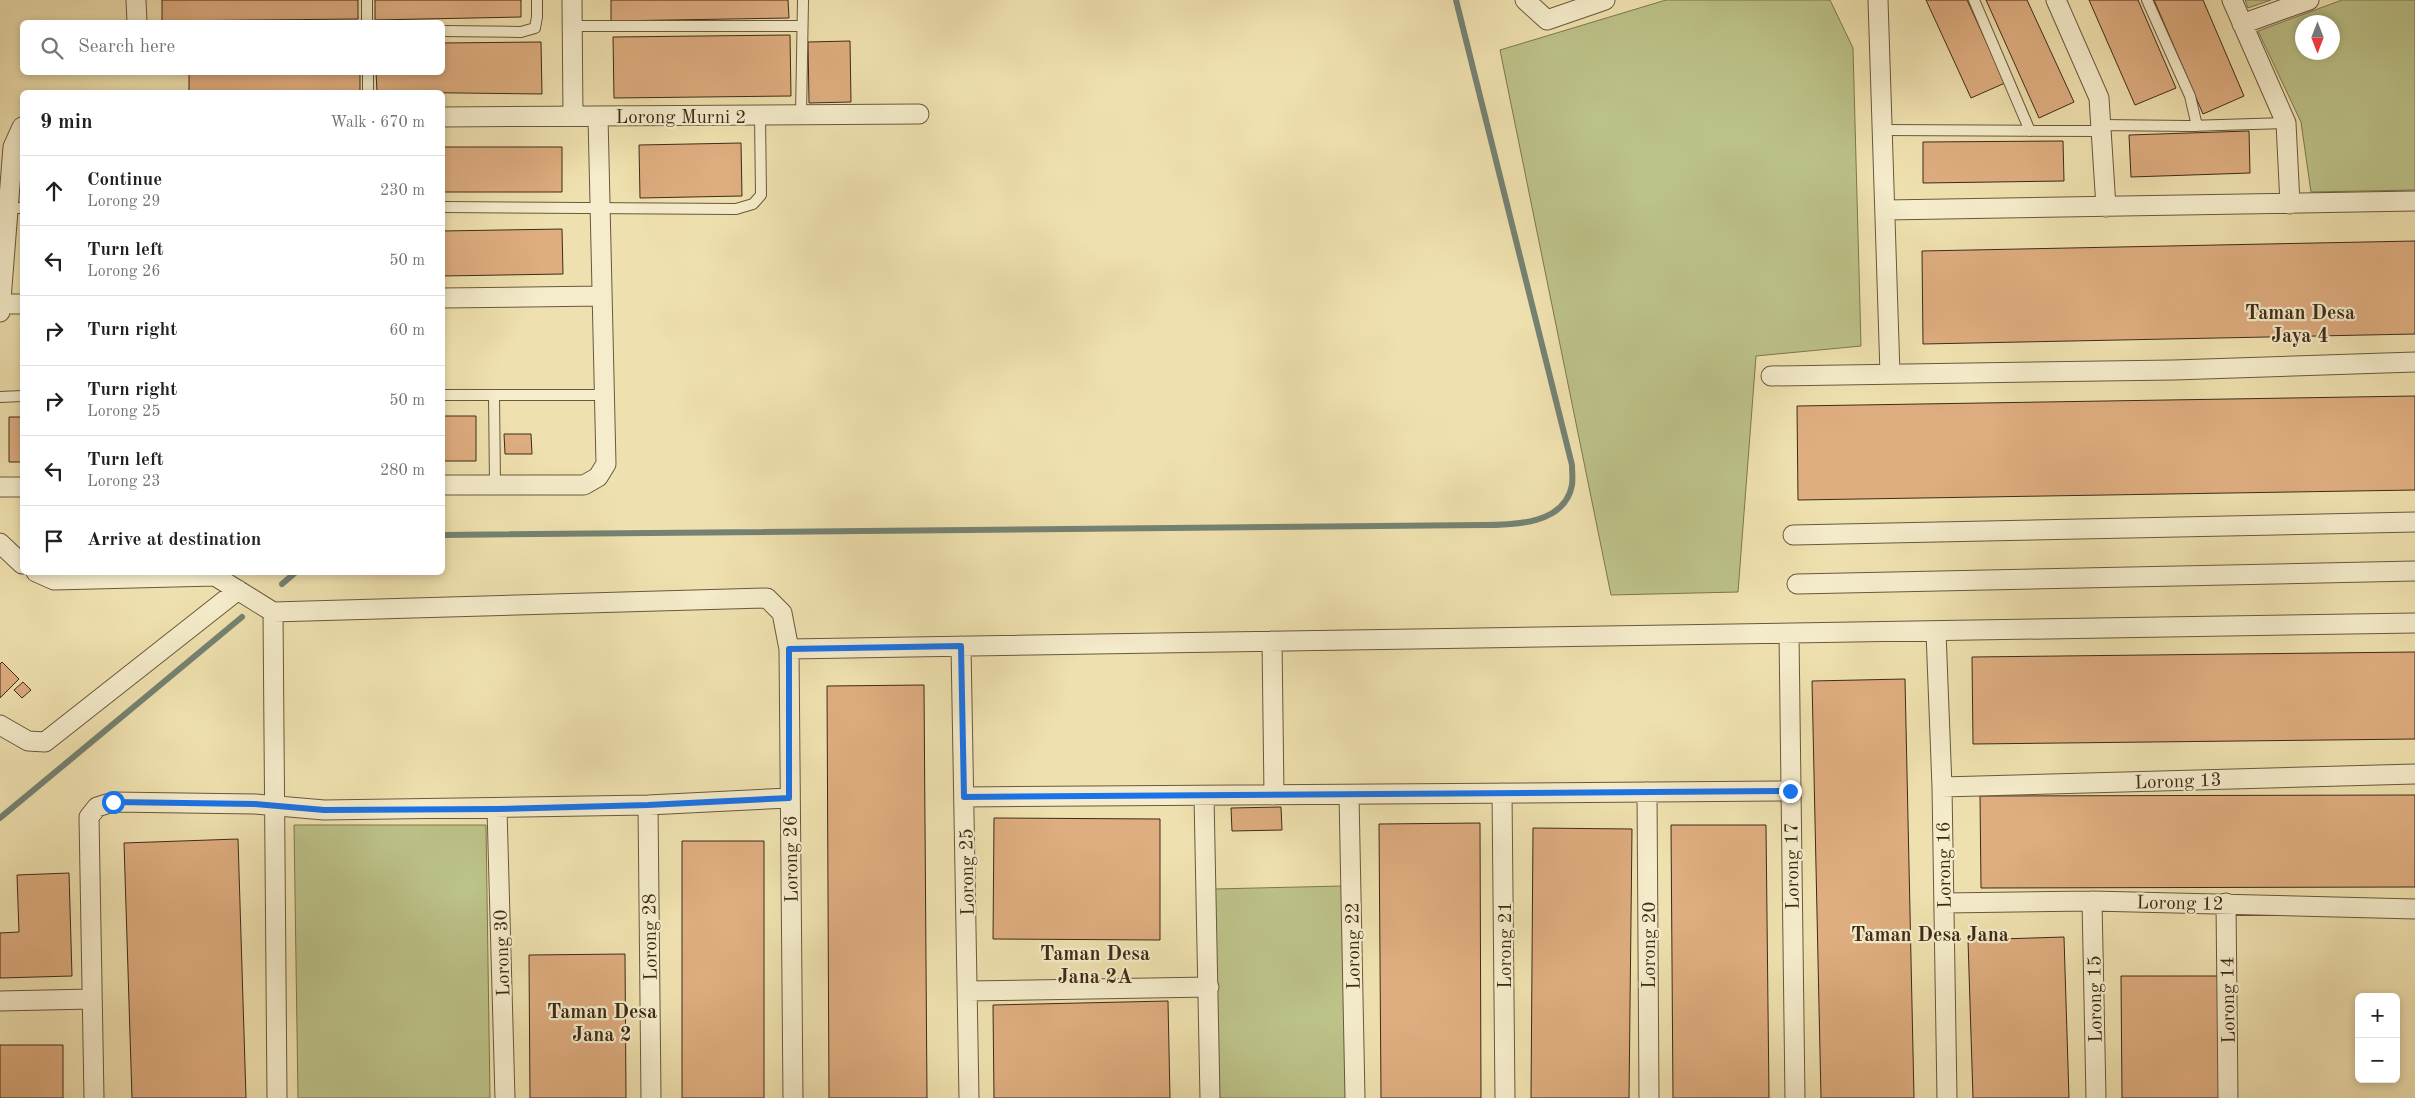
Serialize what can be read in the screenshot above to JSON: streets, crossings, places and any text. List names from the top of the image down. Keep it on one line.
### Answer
{"streets":{"street":["Lorong Murni 2","Lorong 13","Lorong 26","Lorong 16","Lorong 17","Lorong 25","Lorong 12","Lorong 28","Lorong 21","Lorong 20","Lorong 22","Lorong 30","Lorong 15","Lorong 14"]},"crossings":[["Lorong 13","Lorong 16"],["Lorong 16","Lorong 12"],["Lorong 12","Lorong 15"],["Lorong 12","Lorong 14"]],"districts":["Taman Desa Jaya 4","Taman Desa Jana","Taman Desa Jana 2A","Taman Desa Jana 2"],"north":"bottom","page":{"search":"Search here","heading":["9 min","Walk · 670 m"],"list":[["Continue","Lorong 29","230 m"],["Turn left","Lorong 26","50 m"],["Turn right","60 m"],["Turn right","Lorong 25","50 m"],["Turn left","Lorong 23","280 m"],"Arrive at destination"],"map_buttons":["+","−"]}}
